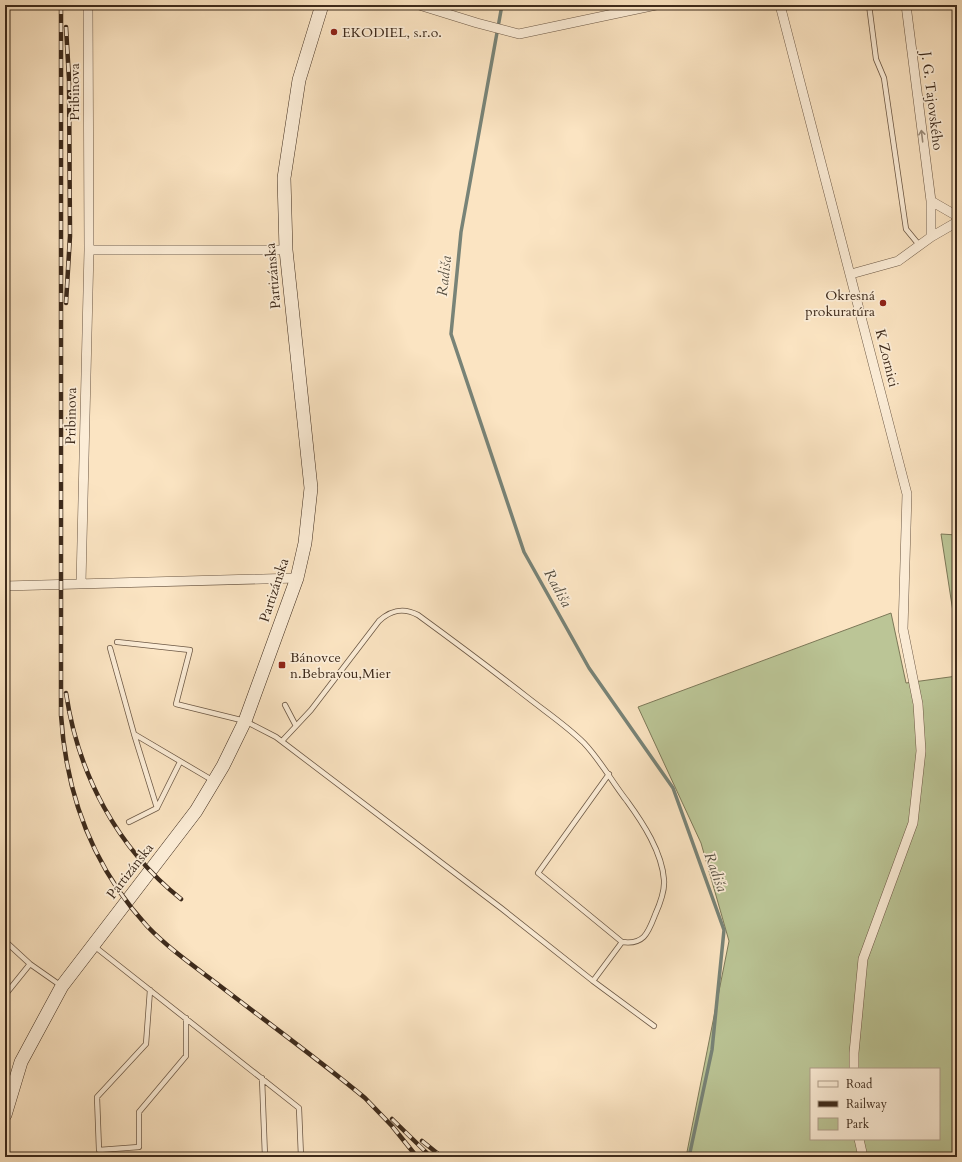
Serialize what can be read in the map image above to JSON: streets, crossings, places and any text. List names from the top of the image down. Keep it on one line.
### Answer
{"streets":{"street":["Pribinova","J. G. Tajovského","Partizánska","K Zornici"]},"one_way":["J. G. Tajovského"],"water":["Radiša"],"places":{"other":["EKODIEL, s.r.o.","Okresná prokuratúra"],"transit":["Bánovce n.Bebravou,Mier"]},"legend":["Road","Railway","Park"]}
